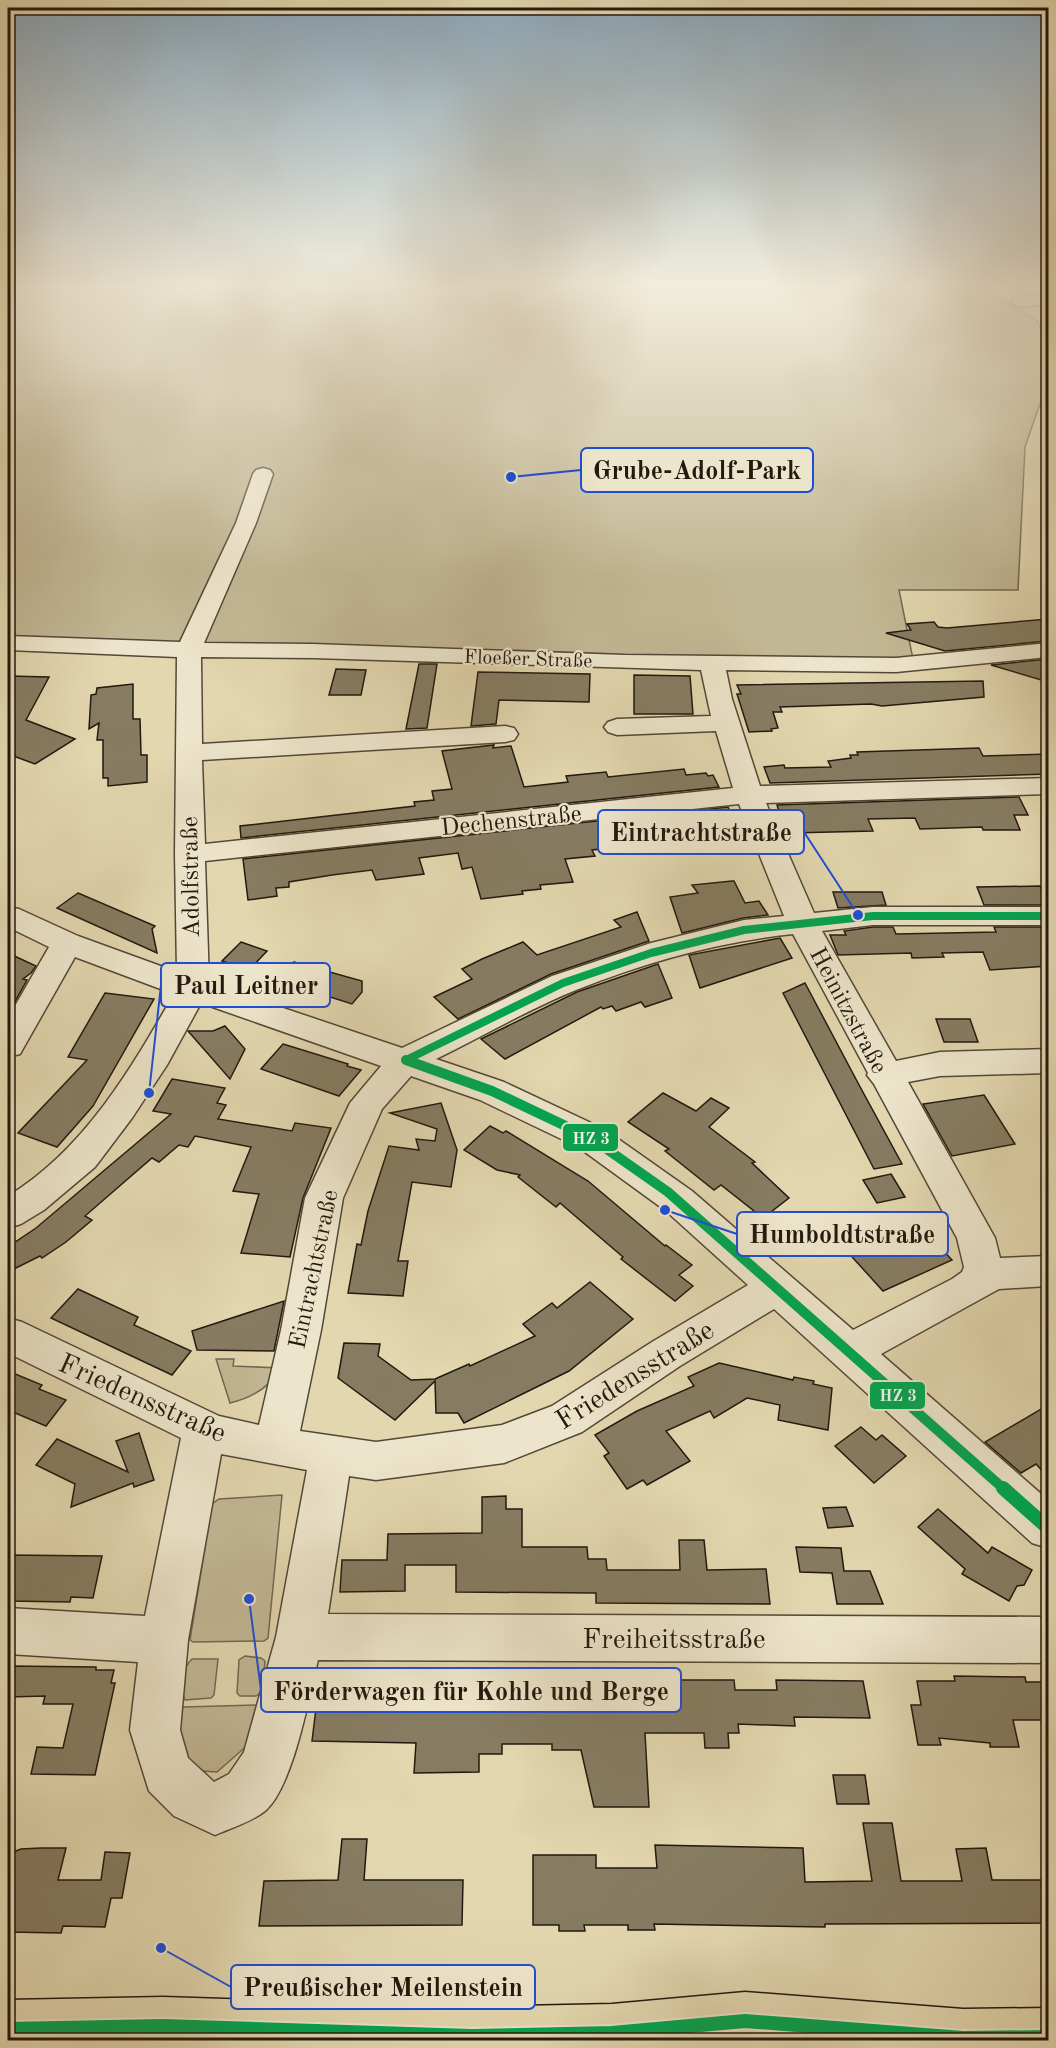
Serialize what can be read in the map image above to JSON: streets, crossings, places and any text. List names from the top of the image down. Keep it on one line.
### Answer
{"streets":{"street":["Floeßer Straße","Dechenstraße","Adolfstraße","Heinitzstraße","Eintrachtstraße","Friedensstraße","Freiheitsstraße"]},"crossings":[["Floeßer Straße","Adolfstraße"],["Floeßer Straße","Heinitzstraße"],["Dechenstraße","Adolfstraße"],["Dechenstraße","Heinitzstraße"],["Heinitzstraße","Eintrachtstraße"],["Eintrachtstraße","Friedensstraße"]],"places":["Grube-Adolf-Park","Eintrachtstraße","Paul Leitner","Humboldtstraße","Förderwagen für Kohle und Berge","Preußischer Meilenstein"]}
